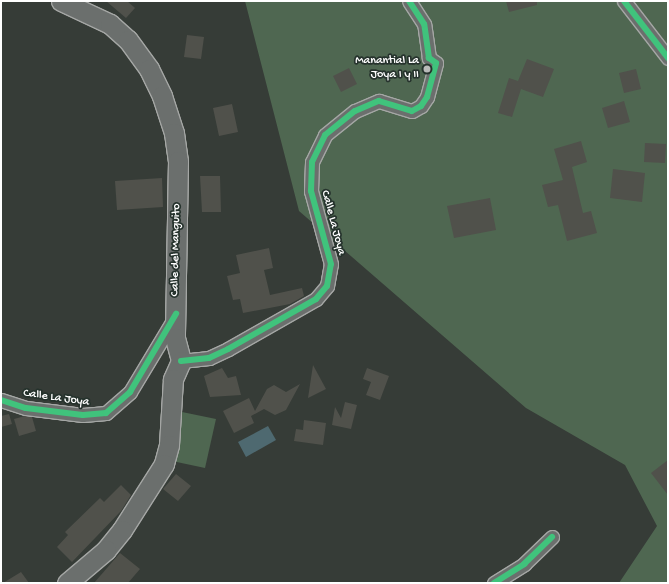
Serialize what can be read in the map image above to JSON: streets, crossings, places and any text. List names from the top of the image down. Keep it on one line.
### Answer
{"streets":{"main road":["Calle del Manguito"],"street":["Calle La Joya"]},"crossings":[["Calle La Joya","Calle del Manguito"]],"places":["Manantial La Joya I y II"]}
